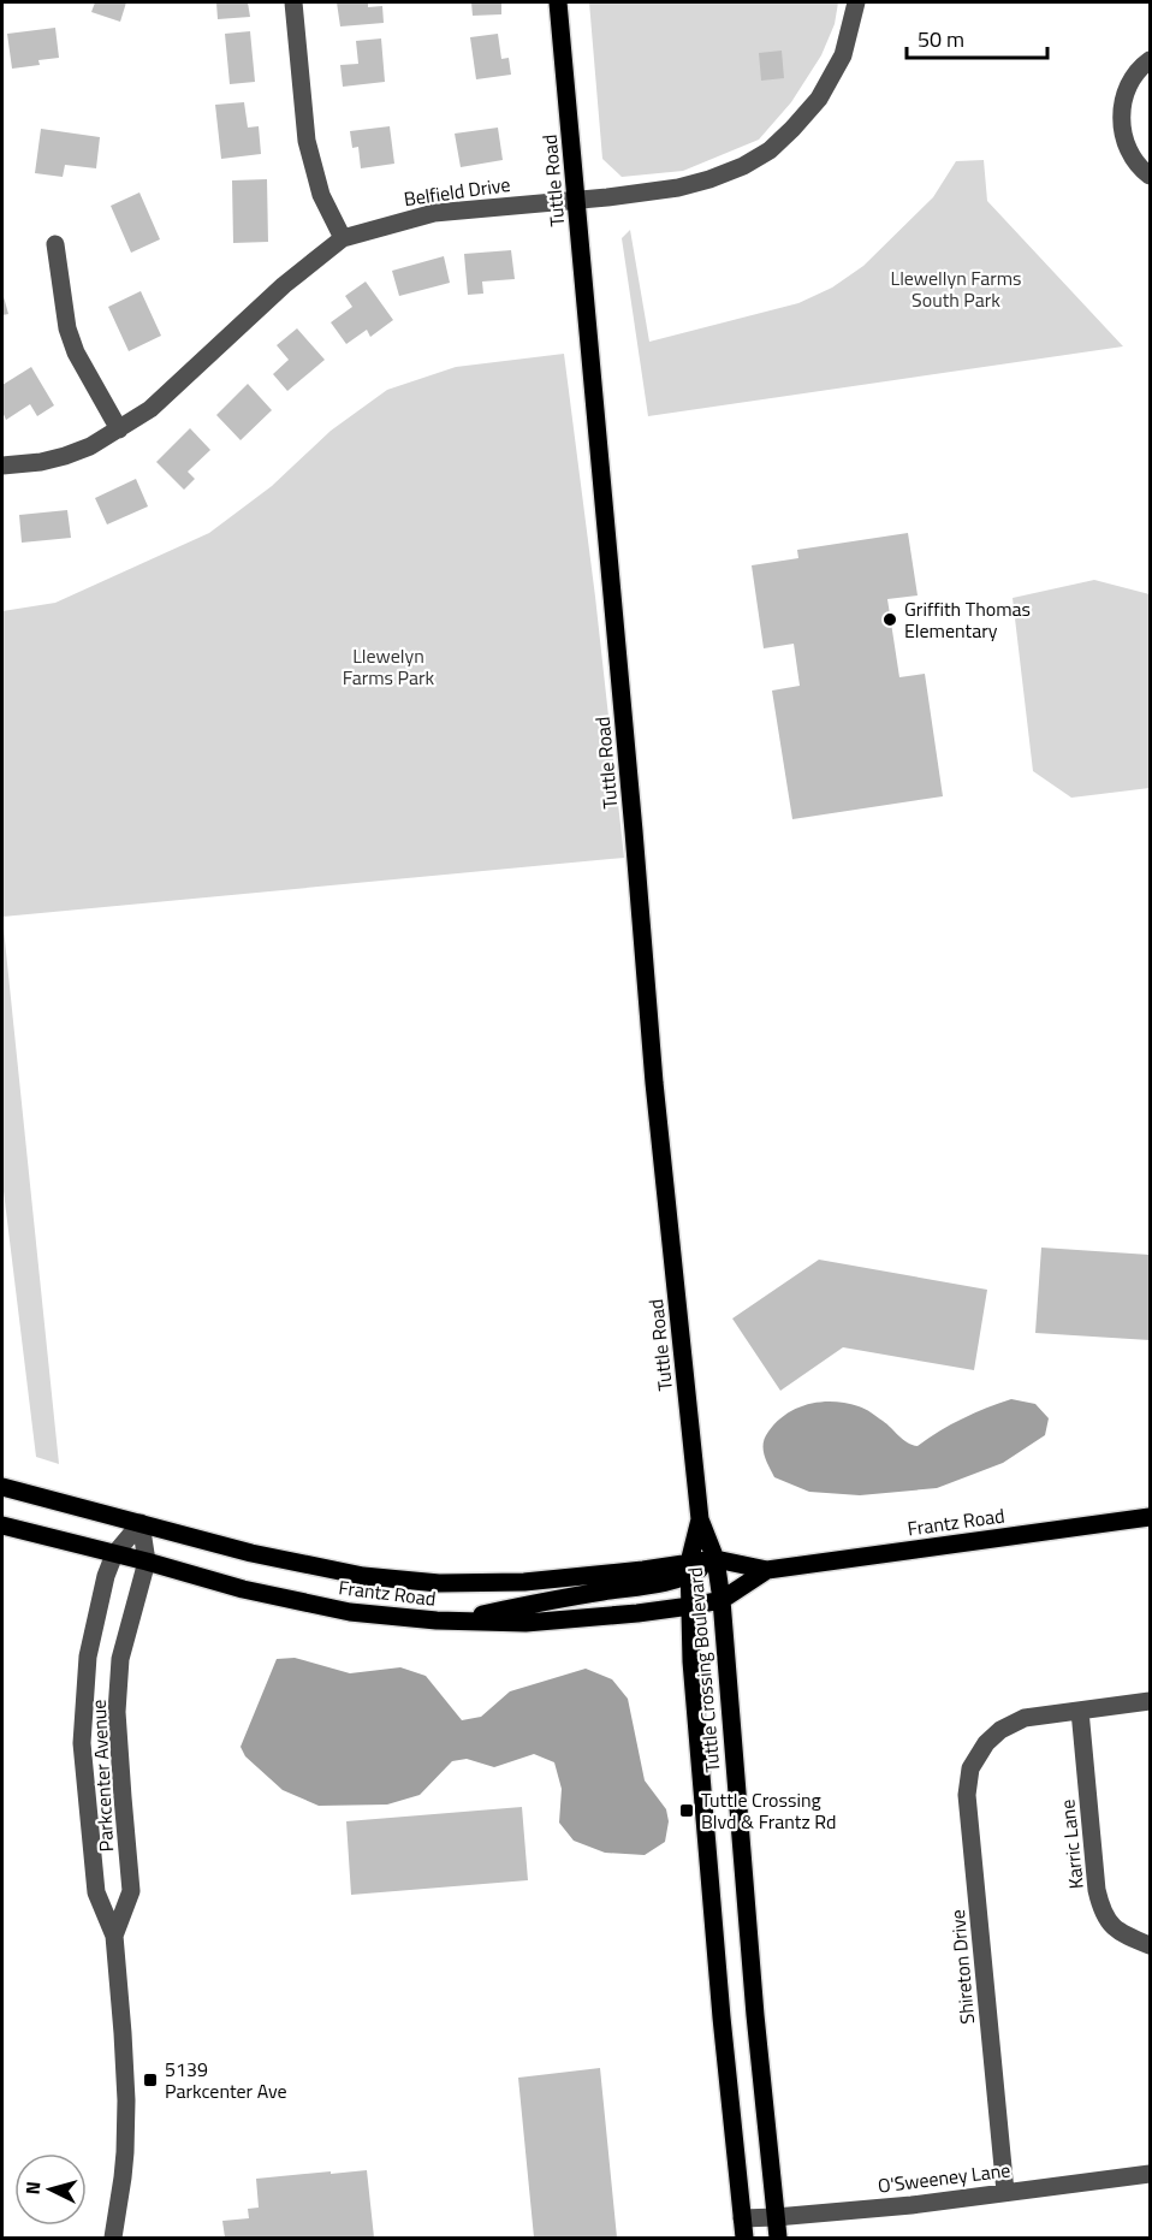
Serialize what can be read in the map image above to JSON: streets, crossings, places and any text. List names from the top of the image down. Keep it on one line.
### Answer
{"streets":{"main road":["Tuttle Road","Frantz Road","Tuttle Crossing Boulevard"],"street":["Belfield Drive","Parkcenter Avenue","Karric Lane","Shireton Drive","O'Sweeney Lane"]},"crossings":[["Tuttle Road","Belfield Drive"],["Tuttle Road","Tuttle Crossing Boulevard"],["Frantz Road","Tuttle Crossing Boulevard"],["Frantz Road","Parkcenter Avenue"],["Tuttle Crossing Boulevard","O'Sweeney Lane"],["Karric Lane","Shireton Drive"],["Shireton Drive","O'Sweeney Lane"]],"parks":["Llewellyn Farms South Park","Llewelyn Farms Park"],"places":{"other":["Griffith Thomas Elementary"],"transit":["Tuttle Crossing Blvd & Frantz Rd","5139 Parkcenter Ave"]},"scale_bar":"50 m","north":"left"}
